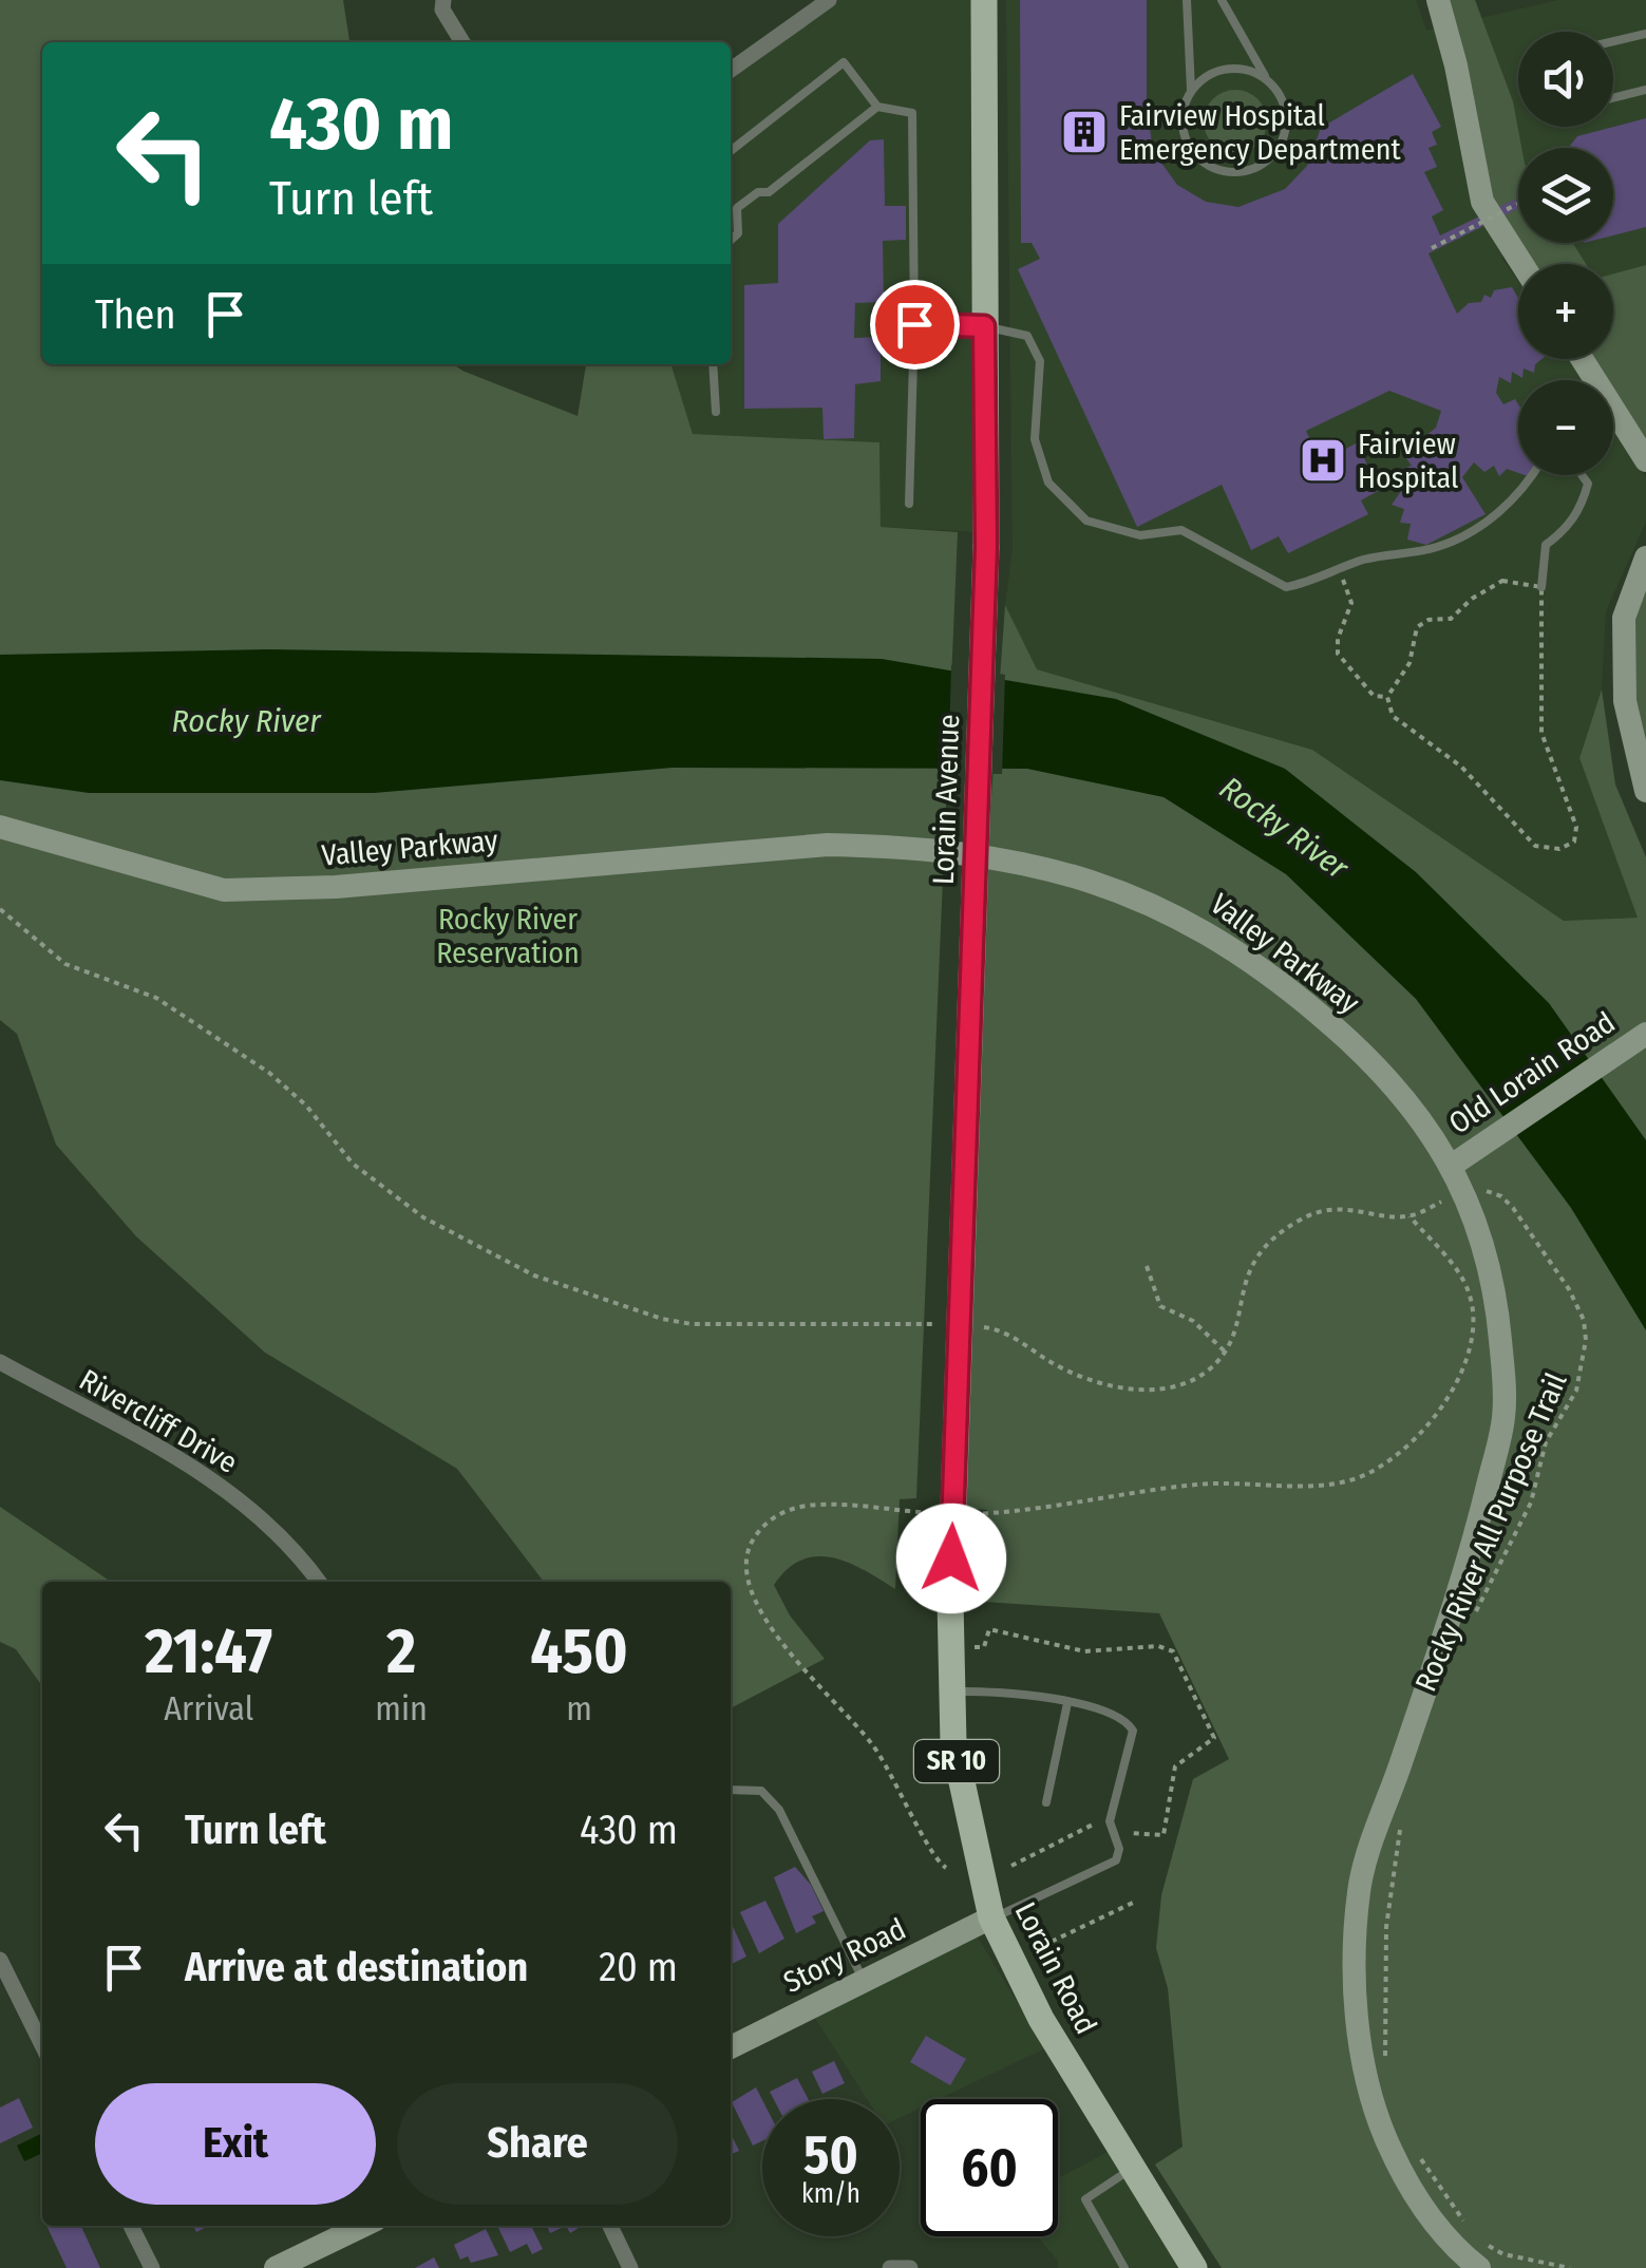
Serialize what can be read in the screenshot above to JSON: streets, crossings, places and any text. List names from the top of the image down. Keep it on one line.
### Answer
{"streets":{"main road":["Lorain Avenue","SR 10","Lorain Road"],"street":["Valley Parkway","Old Lorain Road","Rivercliff Drive","Story Road"],"path":["Rocky River All Purpose Trail"]},"crossings":[["Lorain Avenue","Lorain Road"],["Valley Parkway","Old Lorain Road"],["Story Road","Lorain Road"]],"water":["Rocky River"],"parks":["Rocky River Reservation"],"places":{"building":["Fairview Hospital Emergency Department"],"hospital":["Fairview Hospital"]},"page":{"map_buttons":["+","−"],"turn":["430 m","Turn left"],"then":"Then","eta":["21:47","Arrival","2","min","450","m"],"list":[{"name":"Turn left","value":"430 m"},{"name":"Arrive at destination","value":"20 m"}],"buttons":["Exit","Share"],"speed":"50 km/h","limit":"60"}}
